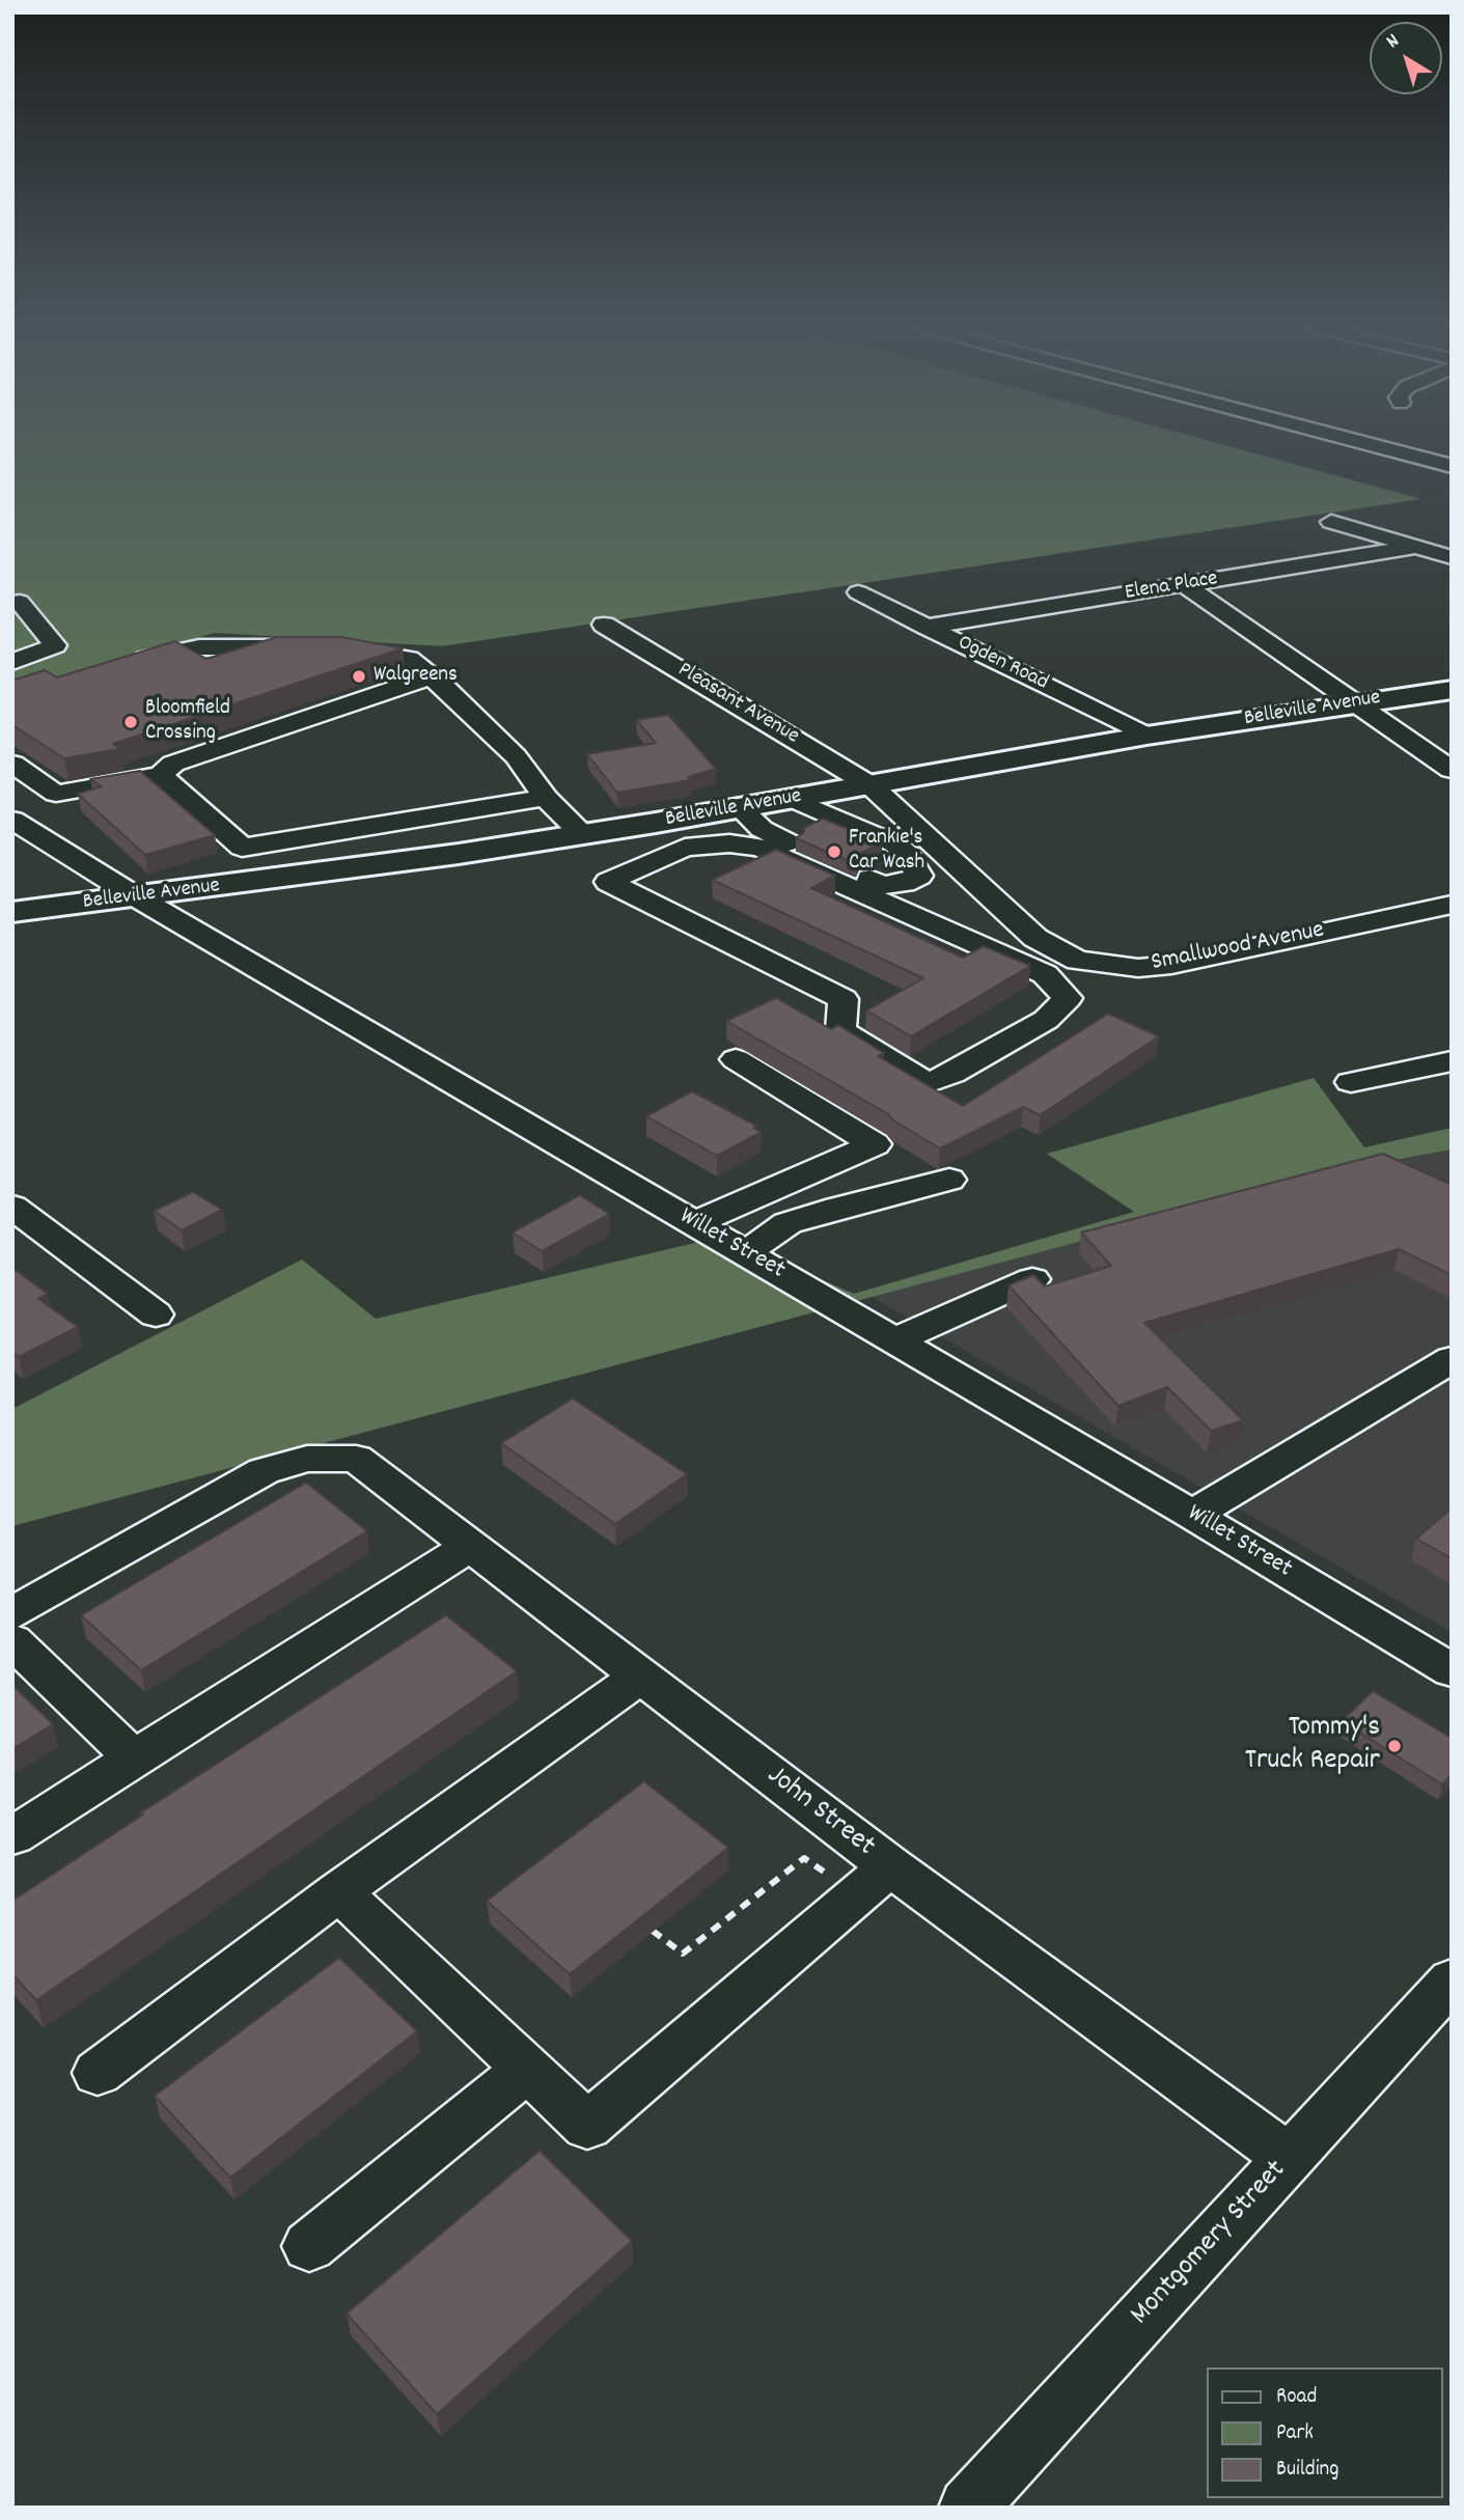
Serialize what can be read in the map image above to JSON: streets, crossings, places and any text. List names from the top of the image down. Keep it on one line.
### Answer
{"streets":{"main road":["Belleville Avenue"],"street":["Elena Place","Ogden Road","Pleasant Avenue","Smallwood Avenue","Willet Street","John Street","Montgomery Street"]},"crossings":[["Elena Place","Ogden Road"],["Ogden Road","Belleville Avenue"],["Pleasant Avenue","Belleville Avenue"],["Pleasant Avenue","Smallwood Avenue"],["Belleville Avenue","Smallwood Avenue"],["Belleville Avenue","Willet Street"],["John Street","Montgomery Street"]],"places":["Walgreens","Bloomfield Crossing","Frankie's Car Wash","Tommy's Truck Repair"],"legend":["Road","Park","Building"],"north":"top left"}
